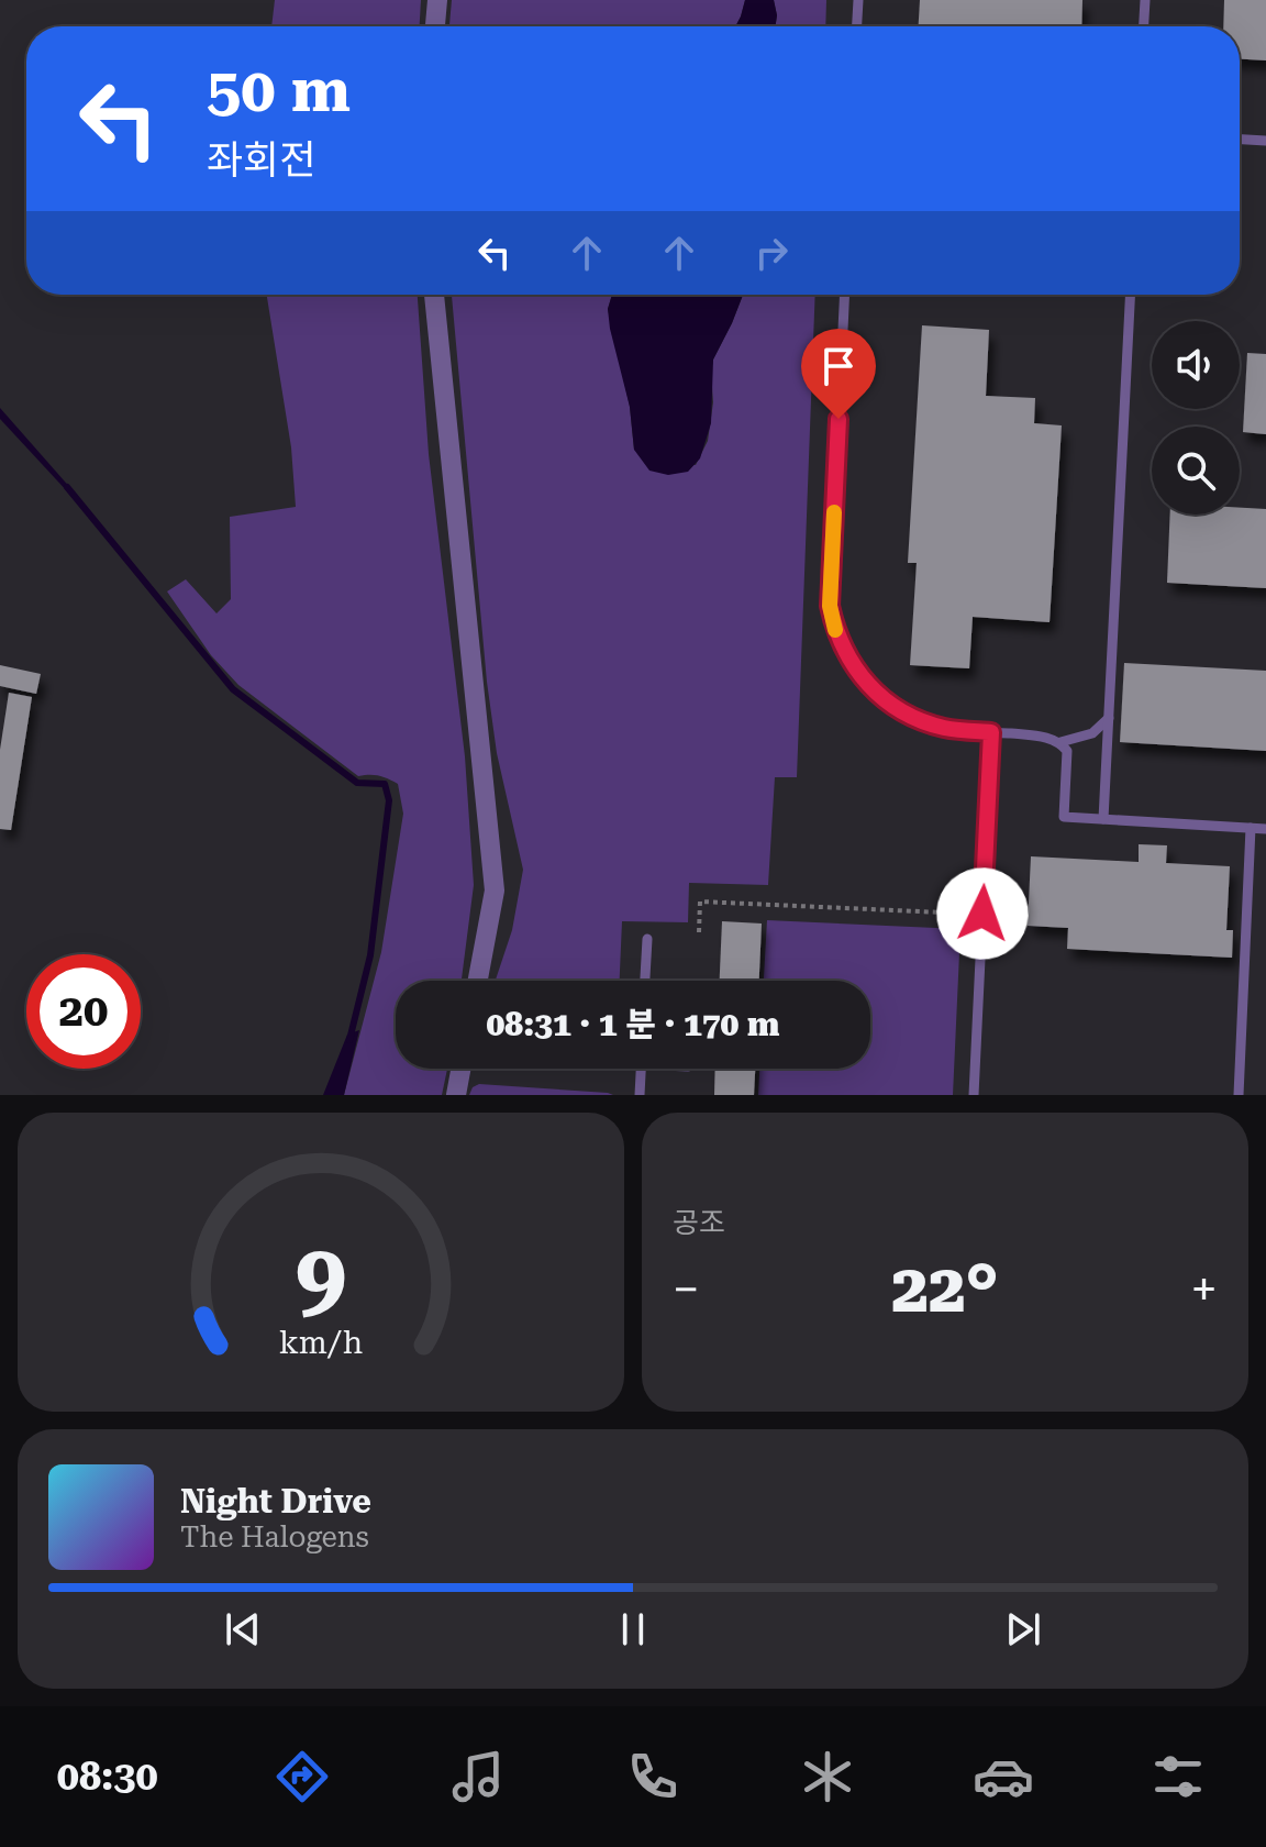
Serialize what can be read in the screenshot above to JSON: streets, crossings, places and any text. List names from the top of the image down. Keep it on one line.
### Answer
{"page":{"turn":["50 m","좌회전"],"limit":"20","trip":"08:31 · 1 분 · 170 m","tile":"공조","heat":["−","22°","+"],"song":["Night Drive","The Halogens"],"tabs":"08:30","gauge":["9","km/h"]}}
